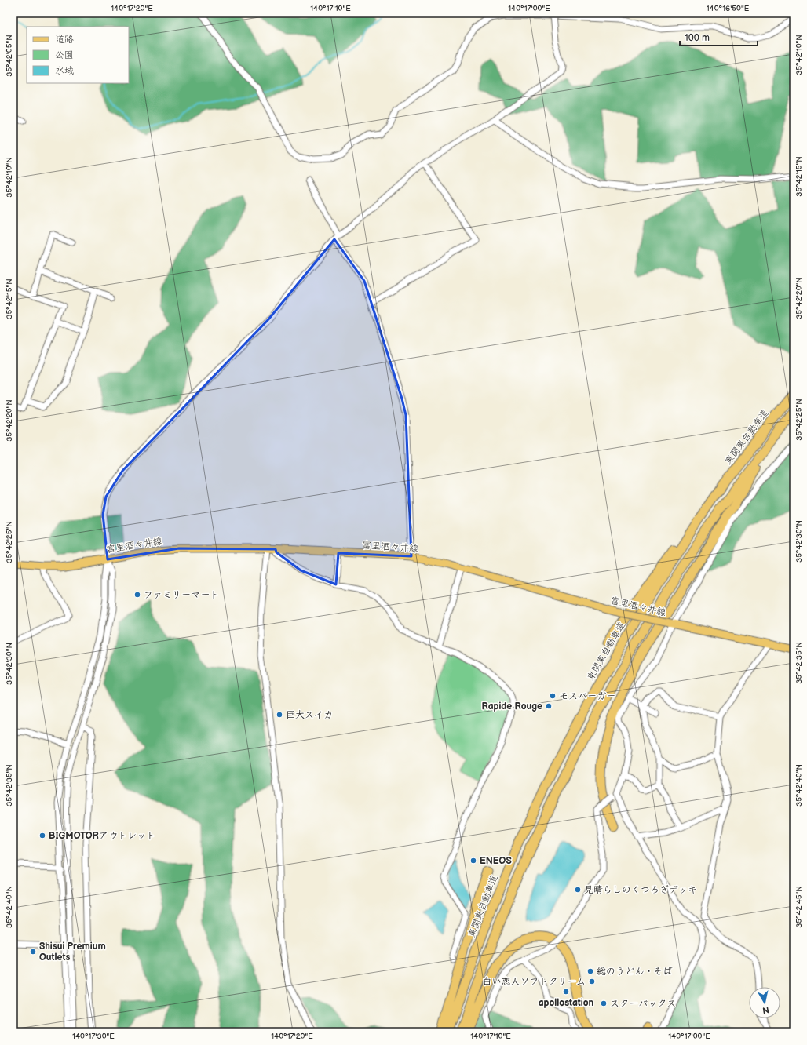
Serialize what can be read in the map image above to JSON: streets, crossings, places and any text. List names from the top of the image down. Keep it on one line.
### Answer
{"streets":{"highway":["東関東自動車道"],"main road":["富里酒々井線"]},"places":["ファミリーマート","モスバーガー","Rapide Rouge","巨大スイカ","BIGMOTORアウトレット","ENEOS","見晴らしのくつろぎデッキ","Shisui Premium Outlets","総のうどん・そば","白い恋人ソフトクリーム","apollostation","スターバックス"],"legend":["道路","公園","水域"],"scale_bar":"100 m","north":"bottom","coordinates":["140°17'20\"E","140°17'10\"E","140°17'00\"E","140°16'50\"E","35°42'10\"N","35°42'05\"N","35°42'15\"N","35°42'20\"N","35°42'25\"N","35°42'30\"N","35°42'35\"N","35°42'40\"N","35°42'45\"N","140°17'30\"E"]}
